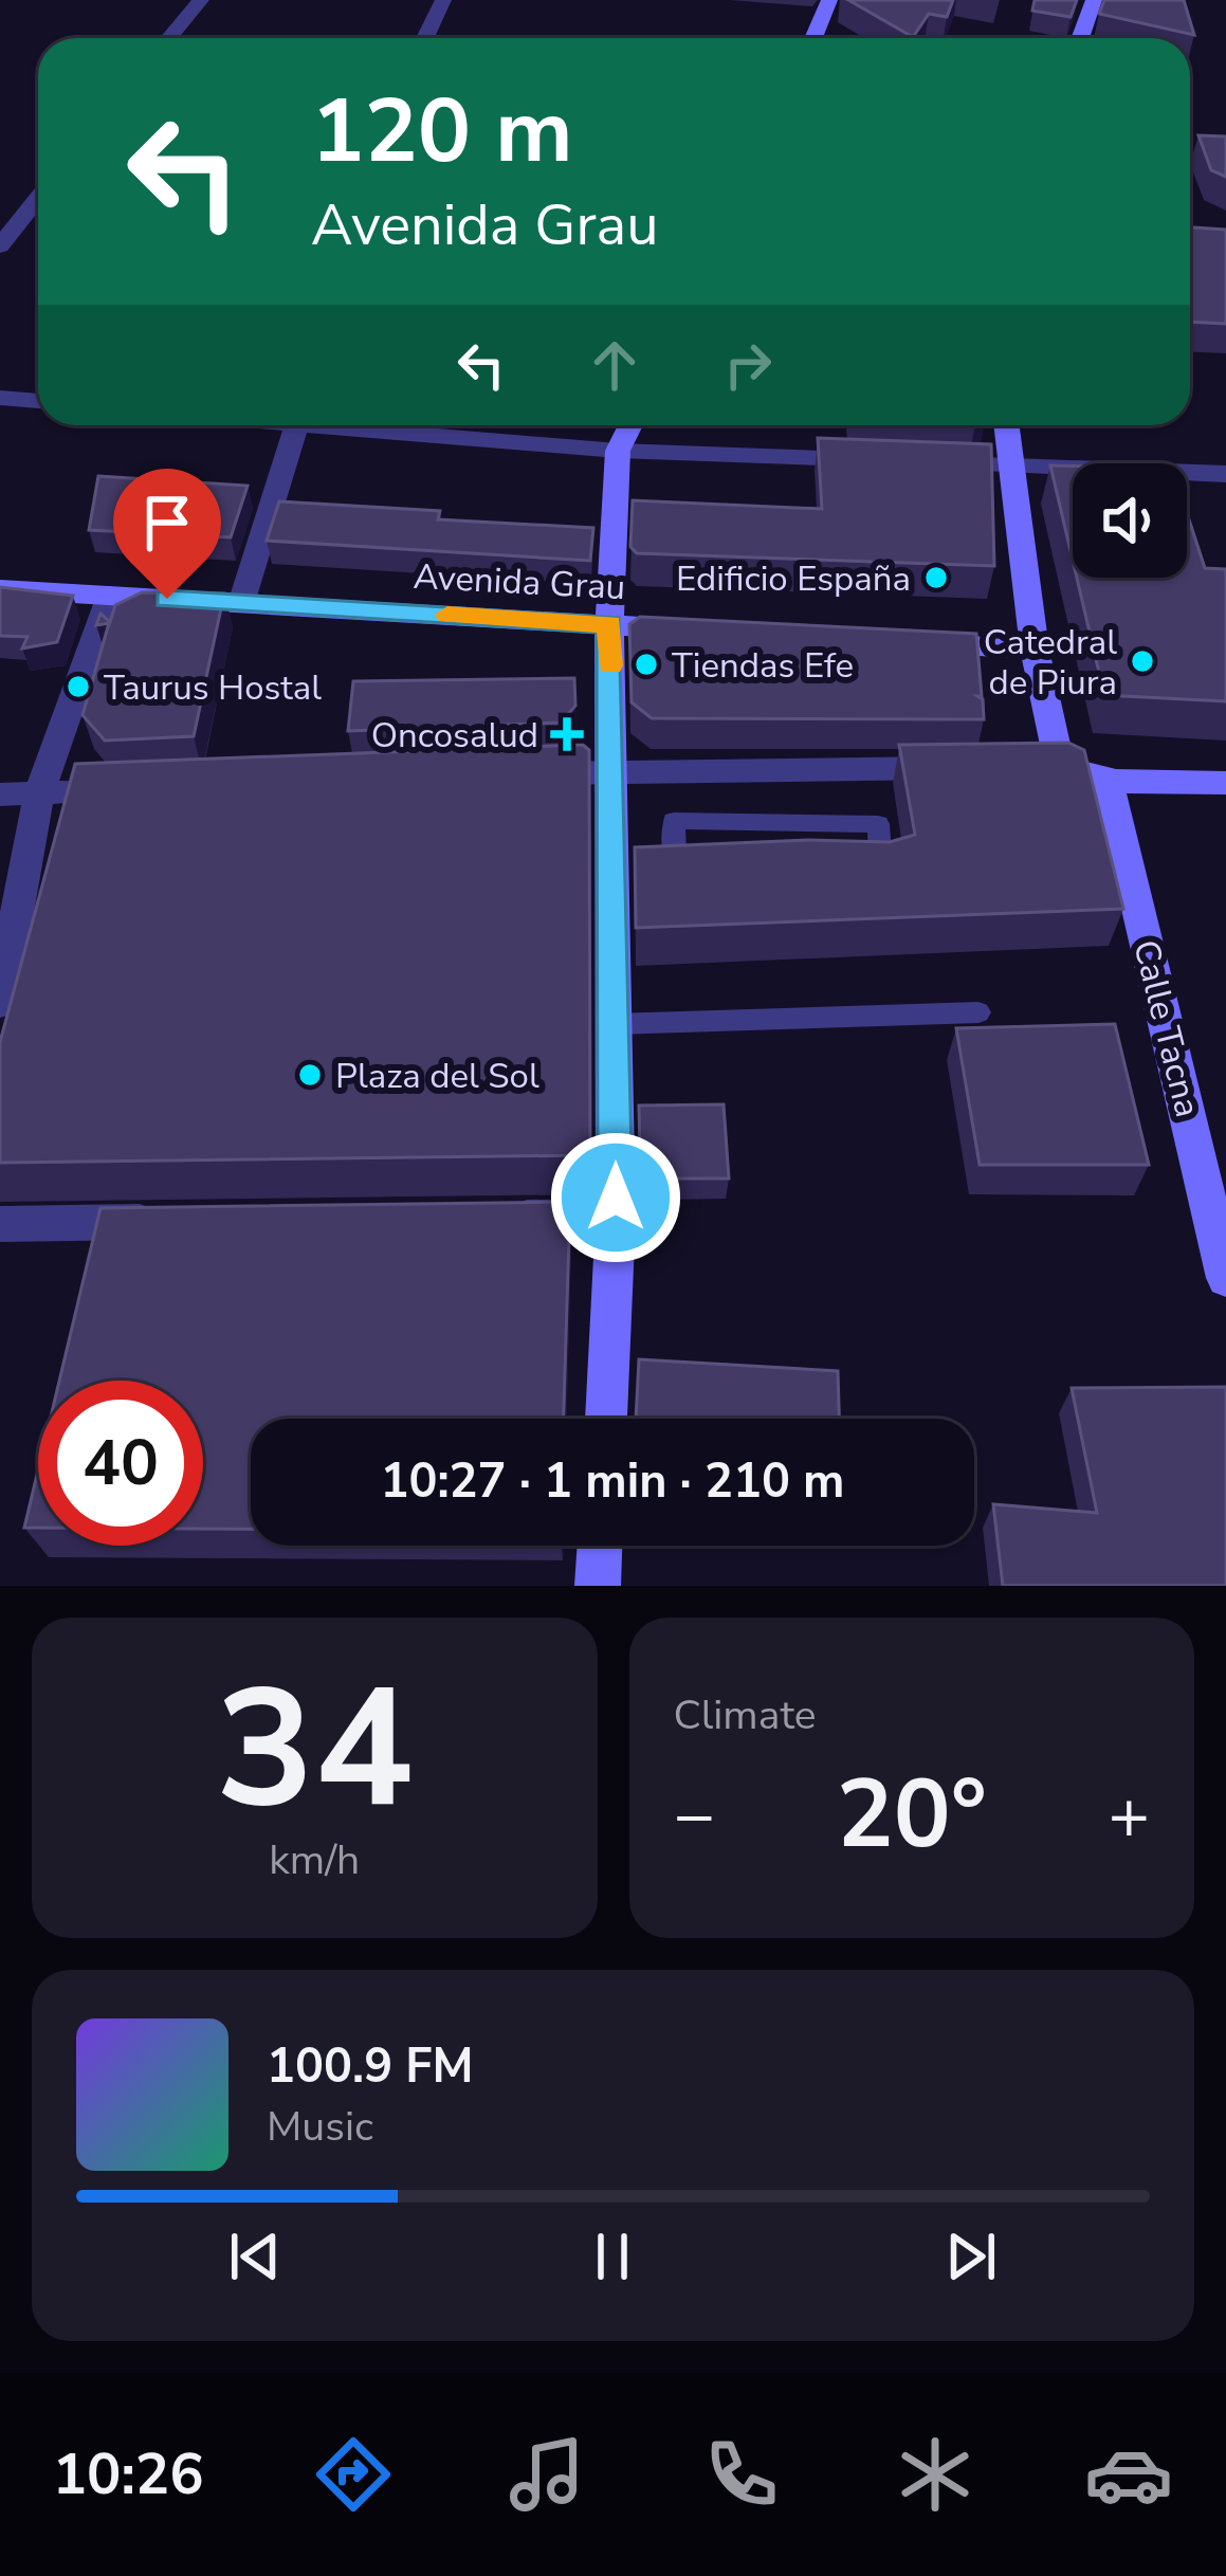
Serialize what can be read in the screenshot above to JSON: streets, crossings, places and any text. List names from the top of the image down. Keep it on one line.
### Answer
{"streets":{"street":["Avenida Grau","Calle Tacna"]},"places":{"other":["Edificio España","Catedral de Piura","Tiendas Efe","Taurus Hostal","Plaza del Sol"],"health":["Oncosalud"]},"page":{"turn":["120 m","Avenida Grau"],"limit":"40","trip":"10:27 · 1 min · 210 m","tile":[["34","km/h"],"Climate"],"heat":["−","20°","+"],"song":["100.9 FM","Music"],"tabs":"10:26"}}
